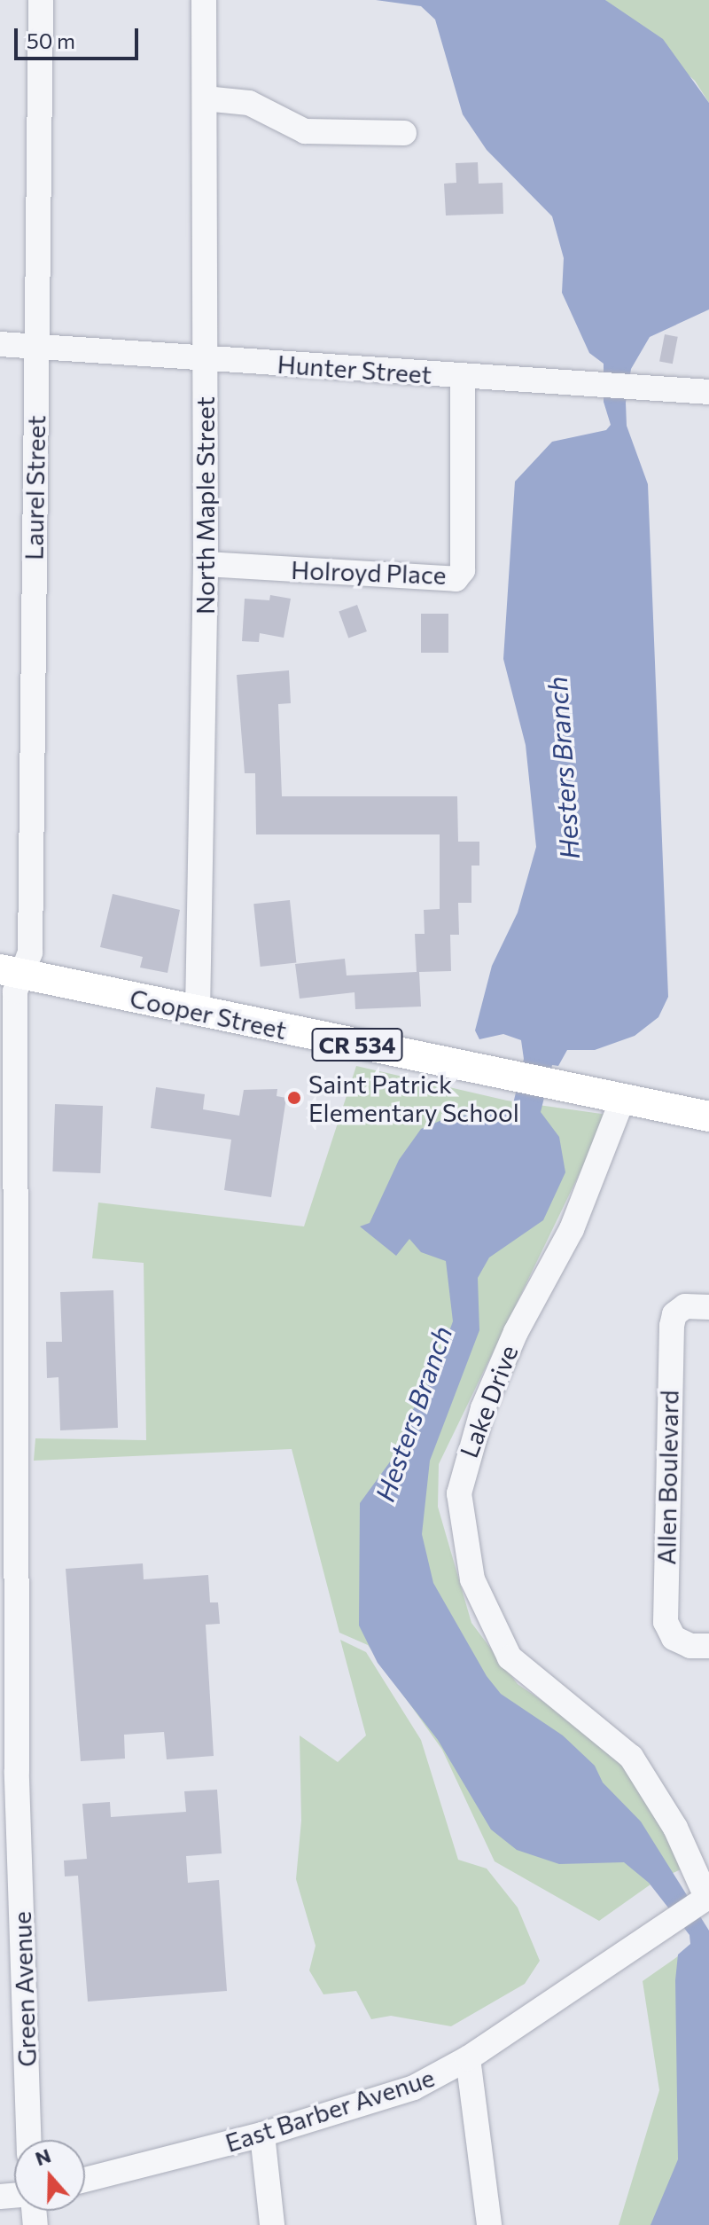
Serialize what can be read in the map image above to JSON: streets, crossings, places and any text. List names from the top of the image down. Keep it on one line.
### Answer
{"streets":{"main road":["Cooper Street","CR 534"],"street":["Hunter Street","Laurel Street","North Maple Street","Holroyd Place","Lake Drive","Allen Boulevard","Green Avenue","East Barber Avenue"]},"crossings":[["Hunter Street","Laurel Street"],["Hunter Street","North Maple Street"],["Hunter Street","Holroyd Place"],["Laurel Street","Cooper Street"],["Laurel Street","Green Avenue"],["North Maple Street","Holroyd Place"],["North Maple Street","Cooper Street"],["Cooper Street","Lake Drive"],["Cooper Street","Green Avenue"],["Lake Drive","East Barber Avenue"]],"water":["Hesters Branch"],"places":["Saint Patrick Elementary School"],"scale_bar":"50 m","north":"top"}
